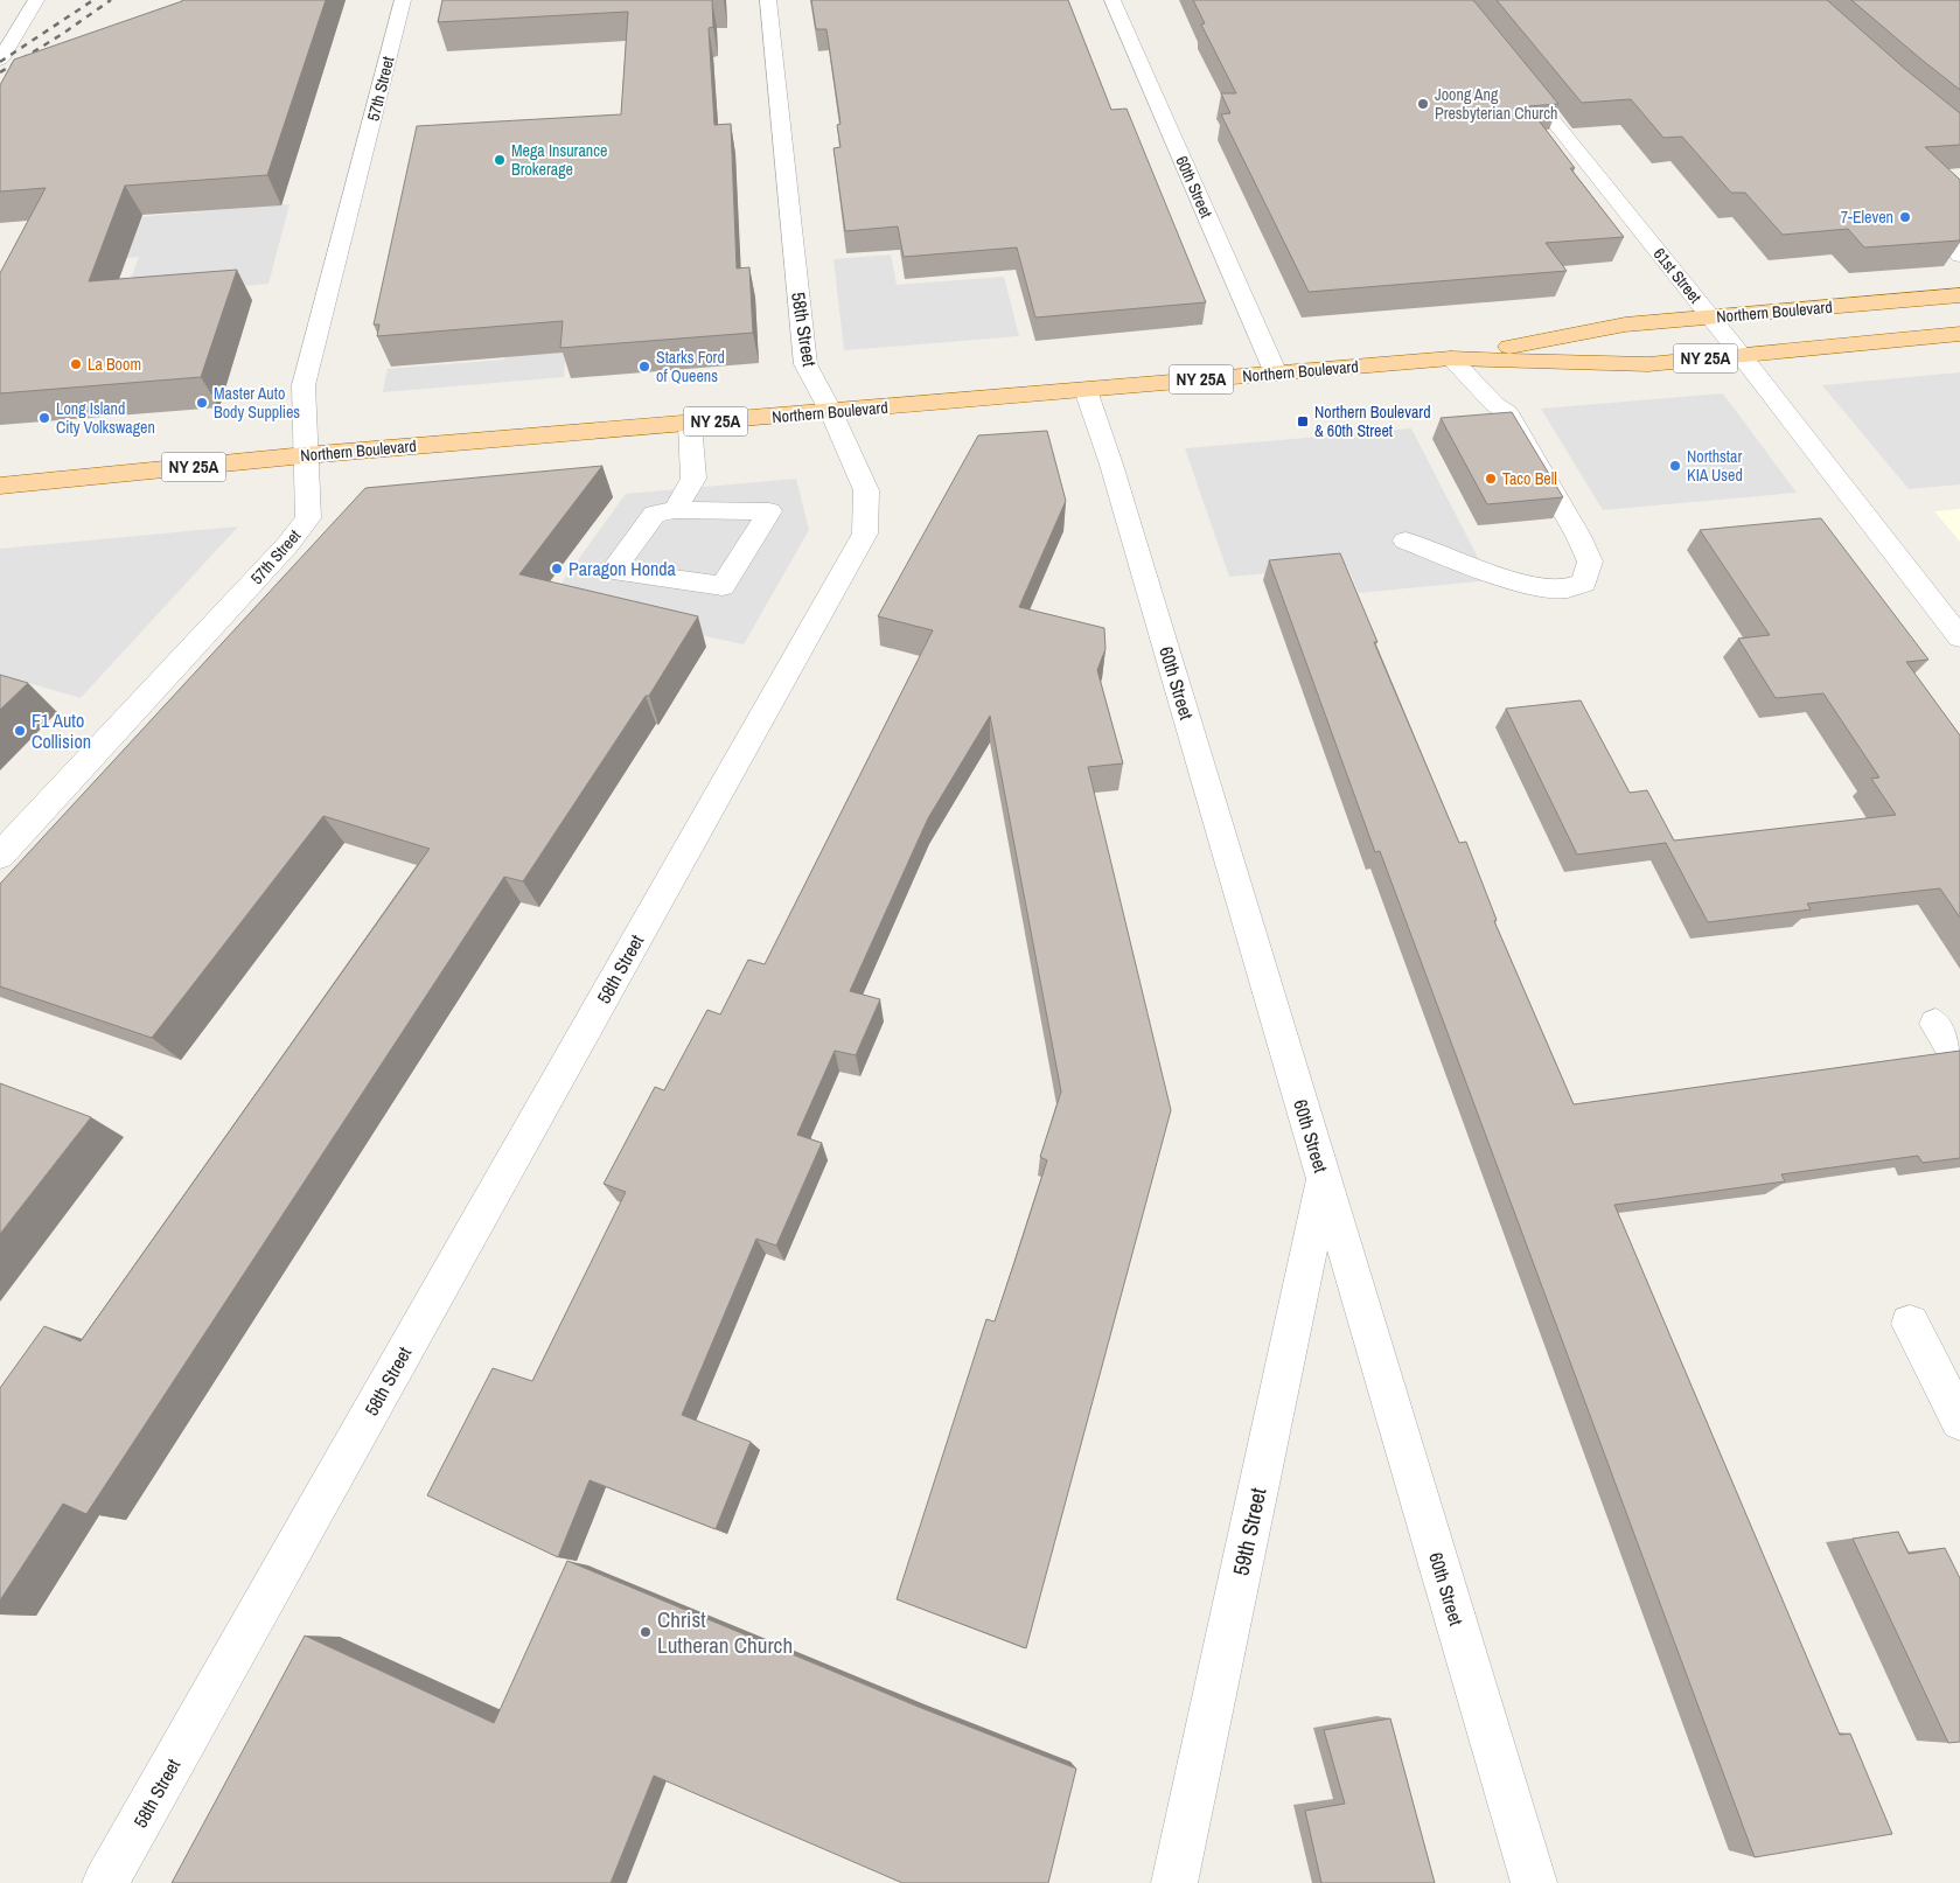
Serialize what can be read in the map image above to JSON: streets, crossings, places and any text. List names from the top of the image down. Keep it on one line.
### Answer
{"streets":{"main road":["Northern Boulevard","NY 25A"],"street":["57th Street","60th Street","61st Street","58th Street","59th Street"]},"crossings":[["57th Street","Northern Boulevard"],["60th Street","Northern Boulevard"],["60th Street","59th Street"],["61st Street","Northern Boulevard"],["Northern Boulevard","58th Street"]],"places":{"other":["Joong Ang Presbyterian Church","Mega Insurance Brokerage","7-Eleven","La Boom","Starks Ford of Queens","Master Auto Body Supplies","Long Island City Volkswagen","Northstar KIA Used","Taco Bell","Paragon Honda","F1 Auto Collision","Christ Lutheran Church"],"transit":["Northern Boulevard & 60th Street"]}}
